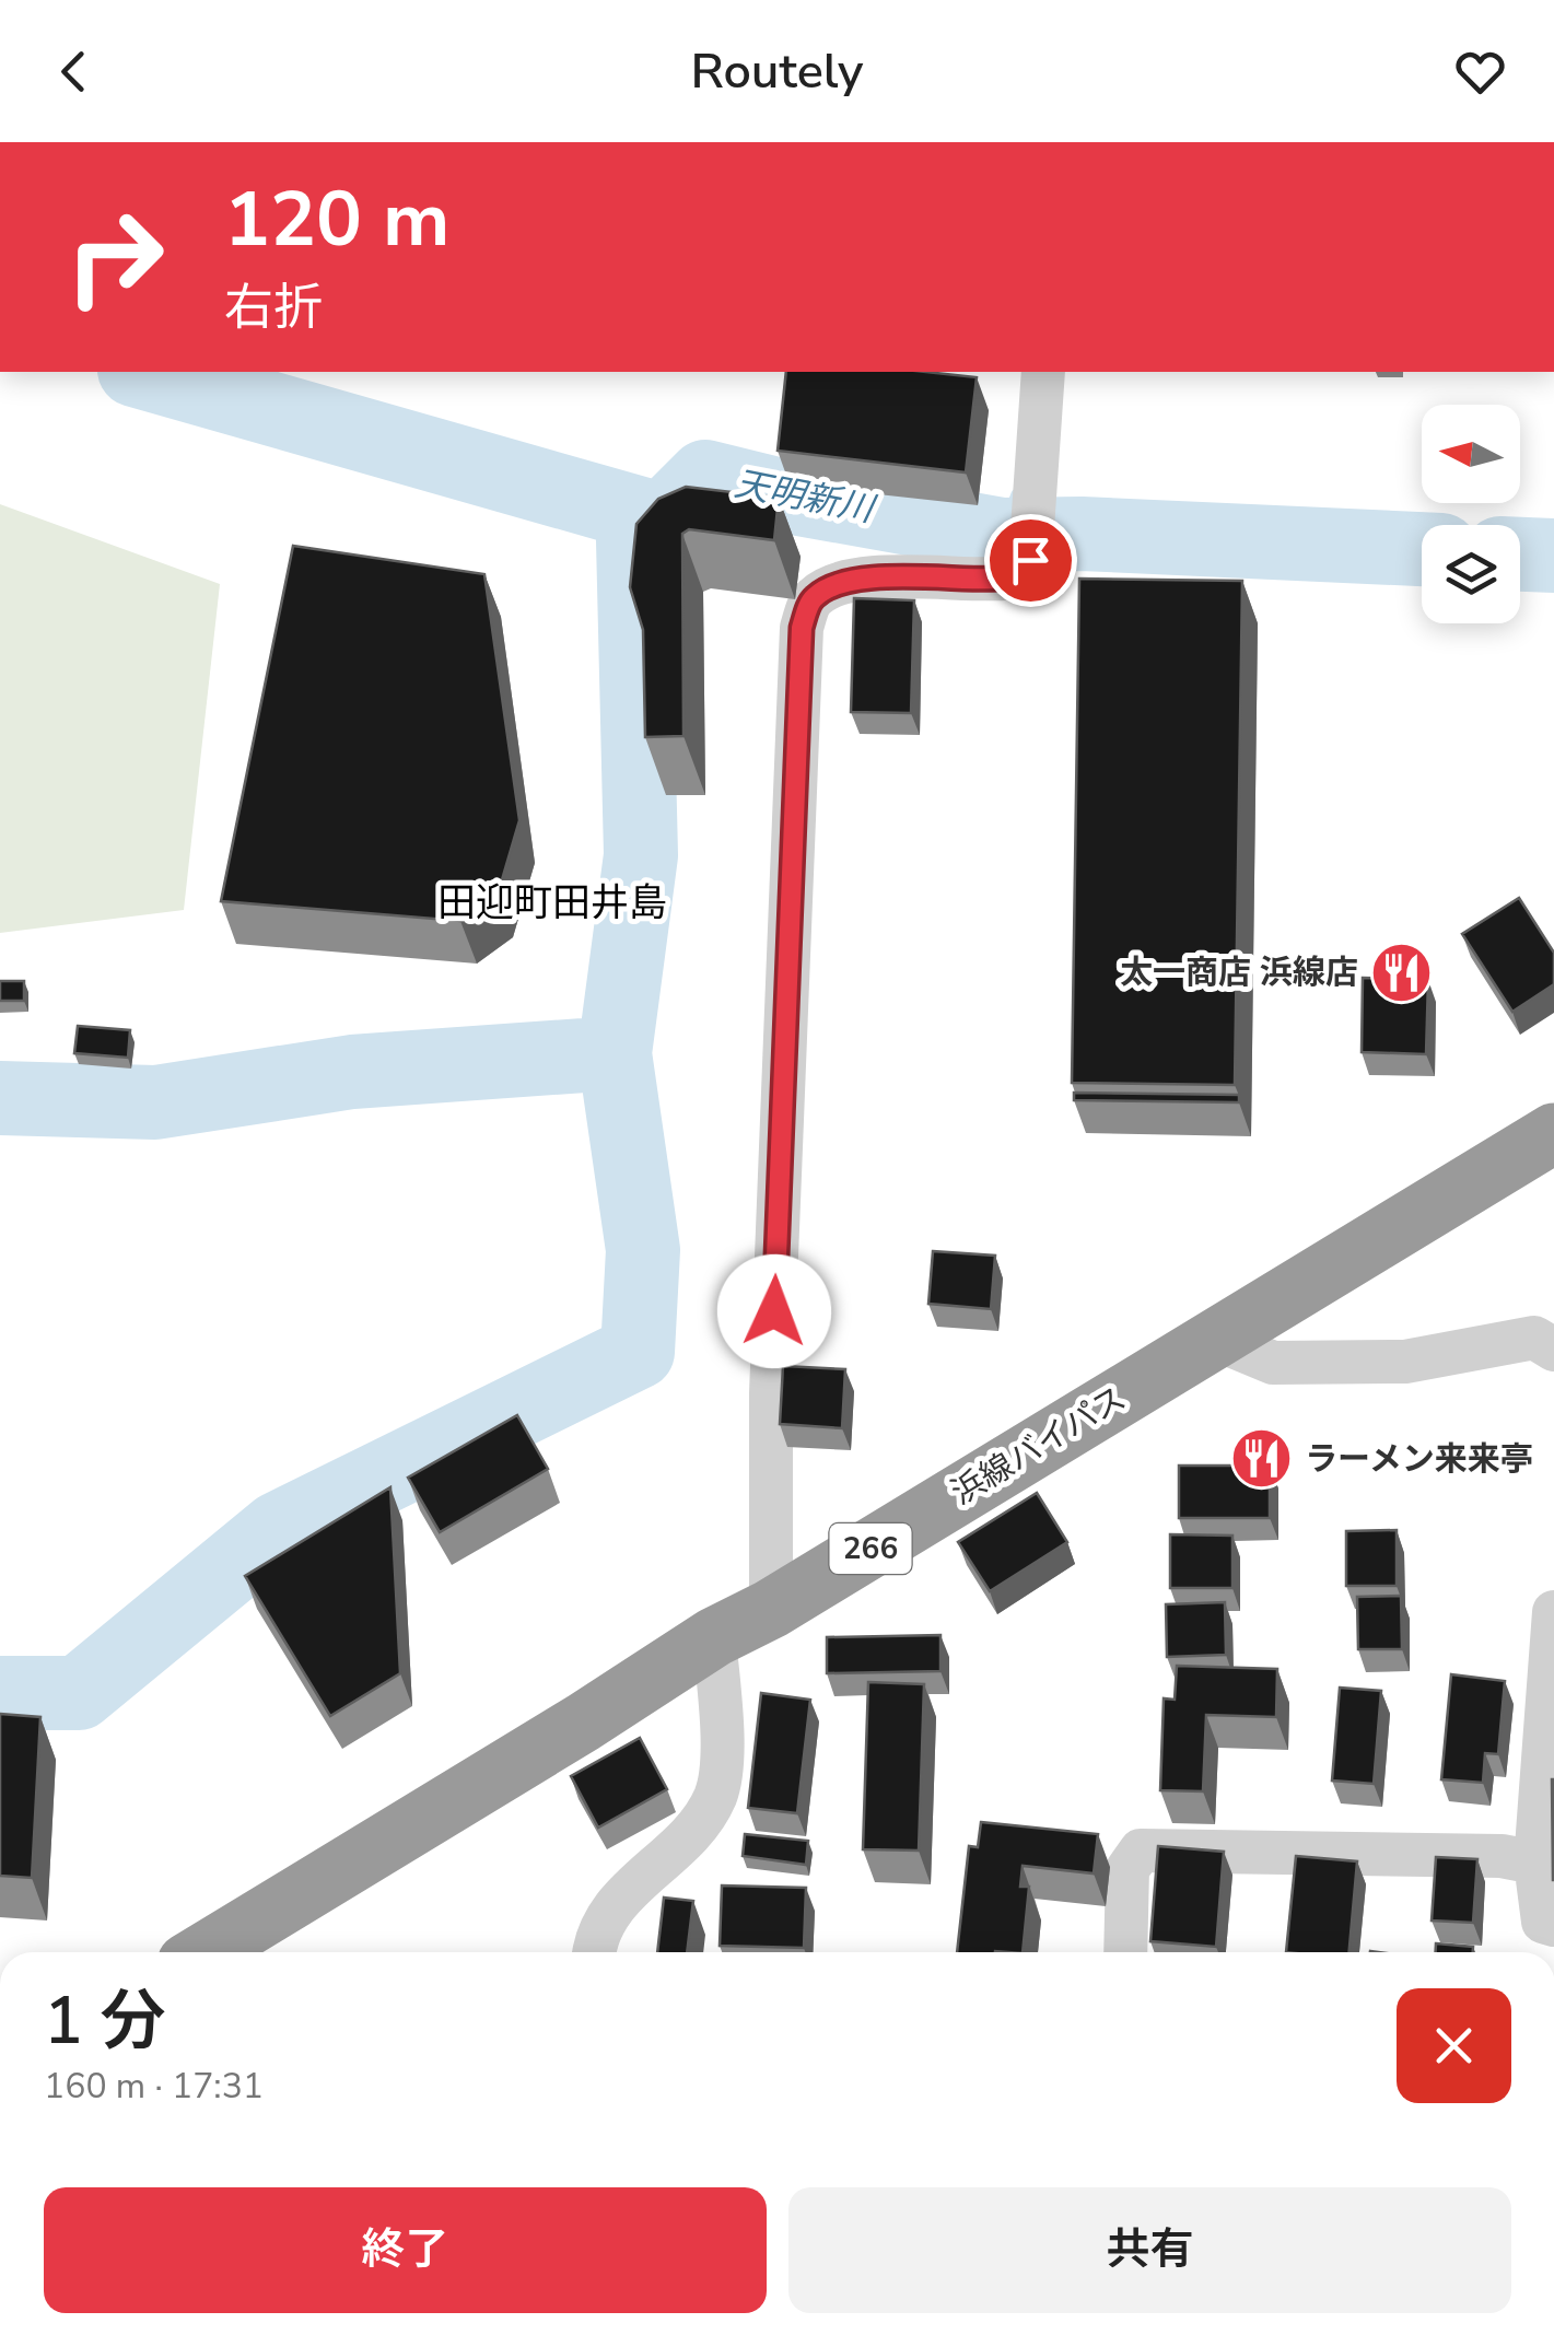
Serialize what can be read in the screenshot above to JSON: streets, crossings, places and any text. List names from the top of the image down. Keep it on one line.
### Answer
{"streets":{"highway":["浜線バイパス","266"]},"districts":["田迎町田井島"],"water":["天明新川"],"places":{"restaurant":["太一商店 浜線店","ラーメン来来亭"]},"north":"left","page":{"header":"Routely","turn":["120 m","右折"],"heading":["1 分","160 m · 17:31"],"buttons":["終了","共有"]}}
